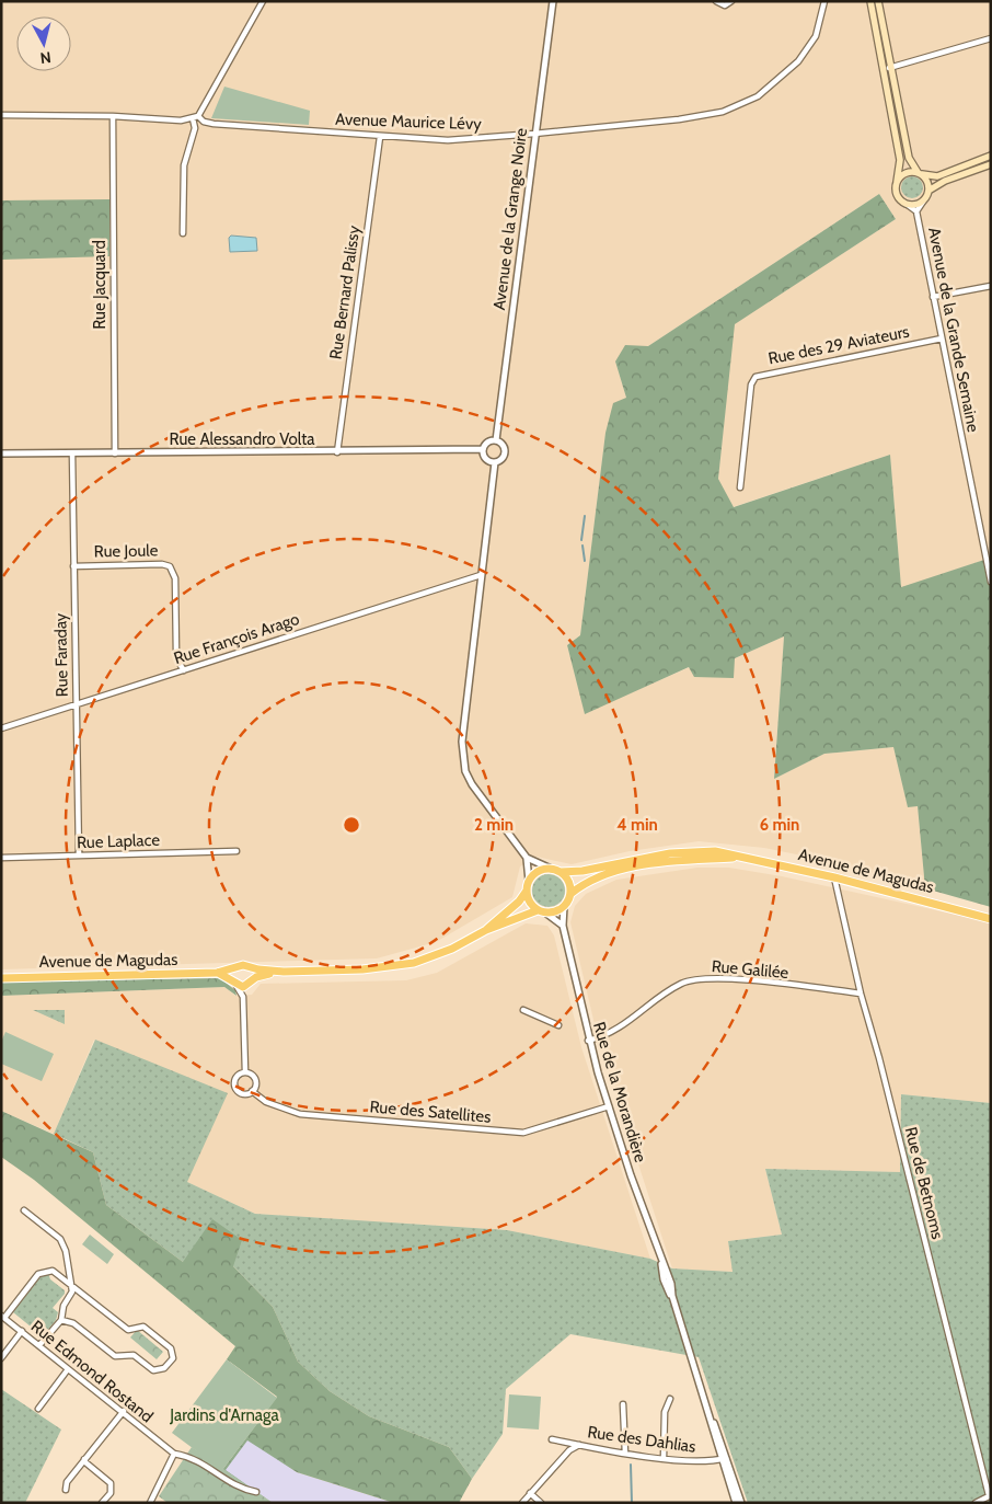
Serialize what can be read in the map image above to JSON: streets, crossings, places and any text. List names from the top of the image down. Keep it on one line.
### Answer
{"streets":{"main road":["Avenue de Magudas"],"street":["Avenue Maurice Lévy","Avenue de la Grange Noire","Rue Jacquard","Rue Bernard Palissy","Avenue de la Grande Semaine","Rue des 29 Aviateurs","Rue Alessandro Volta","Rue Joule","Rue François Arago","Rue Faraday","Rue Laplace","Rue Galilée","Rue de la Morandière","Rue des Satellites","Rue de Betnoms","Rue Edmond Rostand","Rue des Dahlias"]},"crossings":[["Avenue Maurice Lévy","Avenue de la Grange Noire"],["Avenue Maurice Lévy","Rue Jacquard"],["Avenue Maurice Lévy","Rue Bernard Palissy"],["Avenue de la Grange Noire","Rue Alessandro Volta"],["Rue Jacquard","Rue Alessandro Volta"],["Rue Bernard Palissy","Rue Alessandro Volta"],["Avenue de la Grande Semaine","Rue des 29 Aviateurs"],["Rue Alessandro Volta","Rue Faraday"],["Rue Joule","Rue François Arago"],["Rue Joule","Rue Faraday"],["Rue François Arago","Rue Faraday"],["Rue Faraday","Rue Laplace"],["Avenue de Magudas","Rue de la Morandière"],["Avenue de Magudas","Rue de Betnoms"],["Rue Galilée","Rue de la Morandière"],["Rue Galilée","Rue de Betnoms"],["Rue de la Morandière","Rue des Satellites"],["Rue de la Morandière","Rue des Dahlias"]],"parks":["Jardins d'Arnaga"],"north":"bottom","rings":["2 min","4 min","6 min"]}
